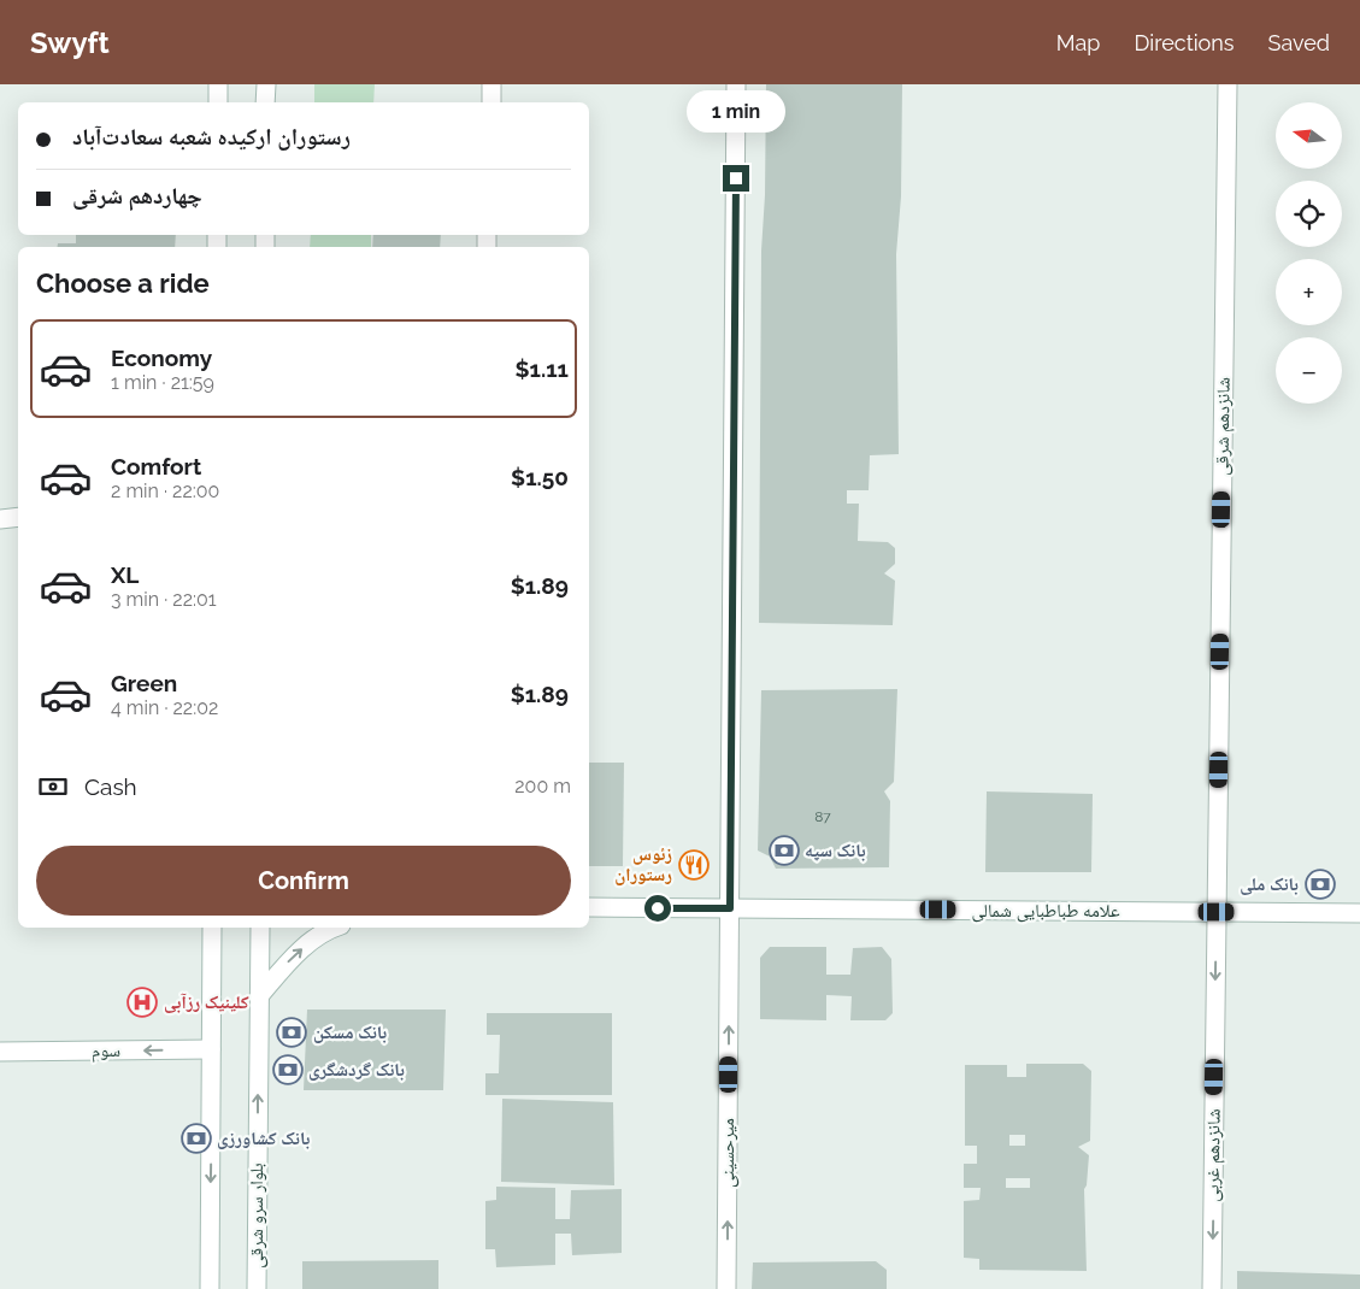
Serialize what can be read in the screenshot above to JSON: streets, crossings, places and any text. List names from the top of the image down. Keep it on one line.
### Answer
{"streets":{"street":["شانزدهم شرقی","علامه طباطبایی شمالی","سوم","میرحسینی","شانزدهم غربی","بلوار سرو شرقی"]},"crossings":[["شانزدهم شرقی","علامه طباطبایی شمالی"],["شانزدهم شرقی","شانزدهم غربی"],["علامه طباطبایی شمالی","میرحسینی"],["علامه طباطبایی شمالی","شانزدهم غربی"]],"one_way":["سوم","شانزدهم غربی"],"places":{"bank":["بانک سپه","بانک ملی","بانک مسکن","بانک گردشگری","بانک کشاورزی"],"restaurant":["زئوس رستوران"],"hospital":["کلینیک رزآبی"]},"house_numbers":["87"],"north":"left","page":{"header":"Swyft","nav":["Map","Directions","Saved"],"bubble":"1 min","map_buttons":["+","−"],"banner":["رستوران ارکیده شعبه سعادت‌آباد","چهاردهم شرقی"],"heading":"Choose a ride","list":[{"name":"Economy","note":"1 min · 21:59","value":"$1.11"},{"name":"Comfort","note":"2 min · 22:00","value":"$1.50"},{"name":"XL","note":"3 min · 22:01","value":"$1.89"},{"name":"Green","note":"4 min · 22:02","value":"$1.89"}],"pay":["Cash","200 m"],"buttons":"Confirm"}}
